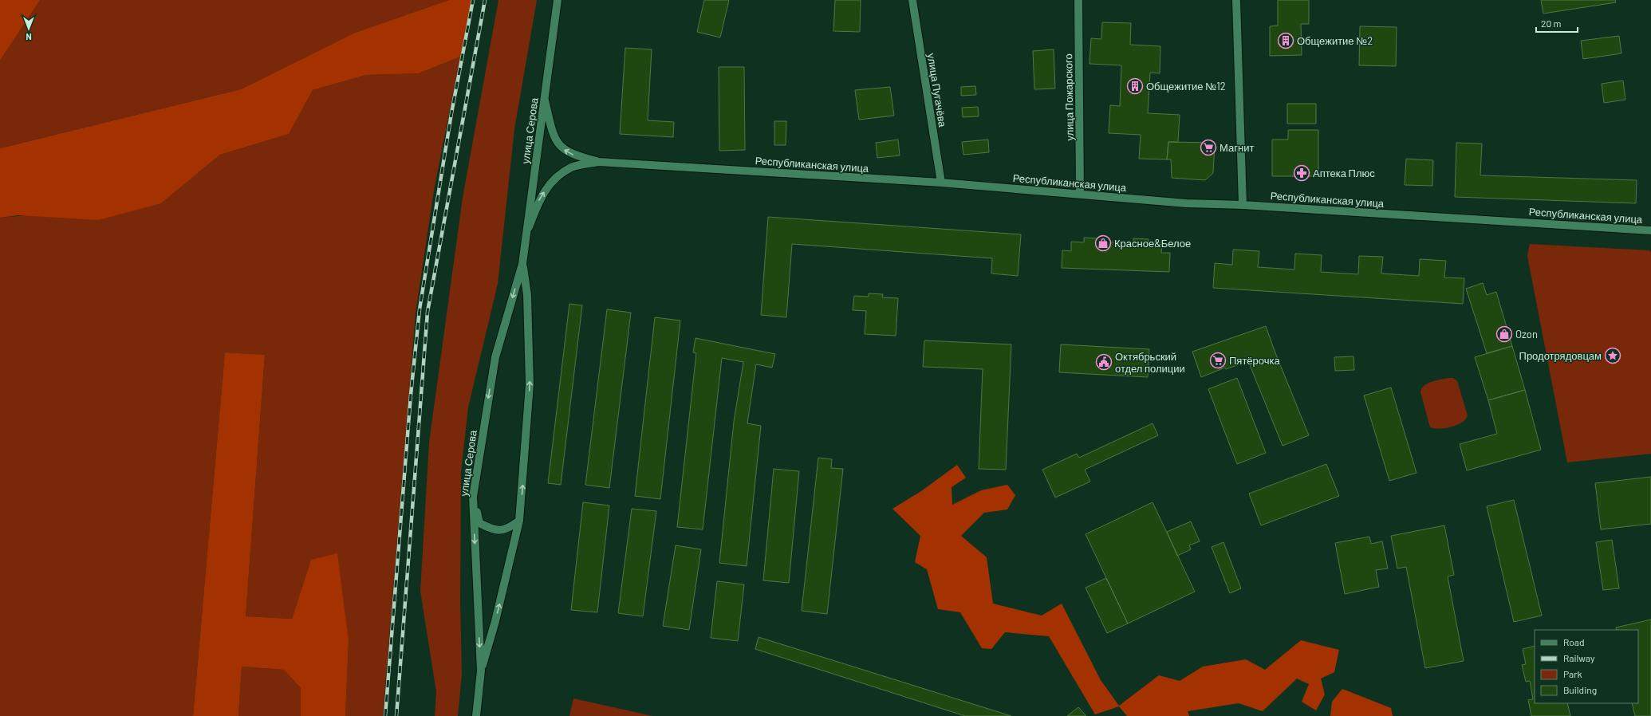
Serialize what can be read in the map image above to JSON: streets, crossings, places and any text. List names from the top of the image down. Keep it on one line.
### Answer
{"streets":{"street":["улица Пугачёва","улица Пожарского","улица Серова","Республиканская улица"]},"crossings":[["улица Пугачёва","Республиканская улица"],["улица Пожарского","Республиканская улица"],["улица Серова","Республиканская улица"]],"places":{"building":["Общежитие №2","Общежитие №12"],"supermarket":["Магнит","Пятёрочка"],"pharmacy":["Аптека Плюс"],"shop":["Красное&Белое","Ozon"],"place":["Продотрядовцам"],"public building":["Октябрьский отдел полиции"]},"legend":["Road","Railway","Park","Building"],"scale_bar":"20 m","north":"bottom"}
